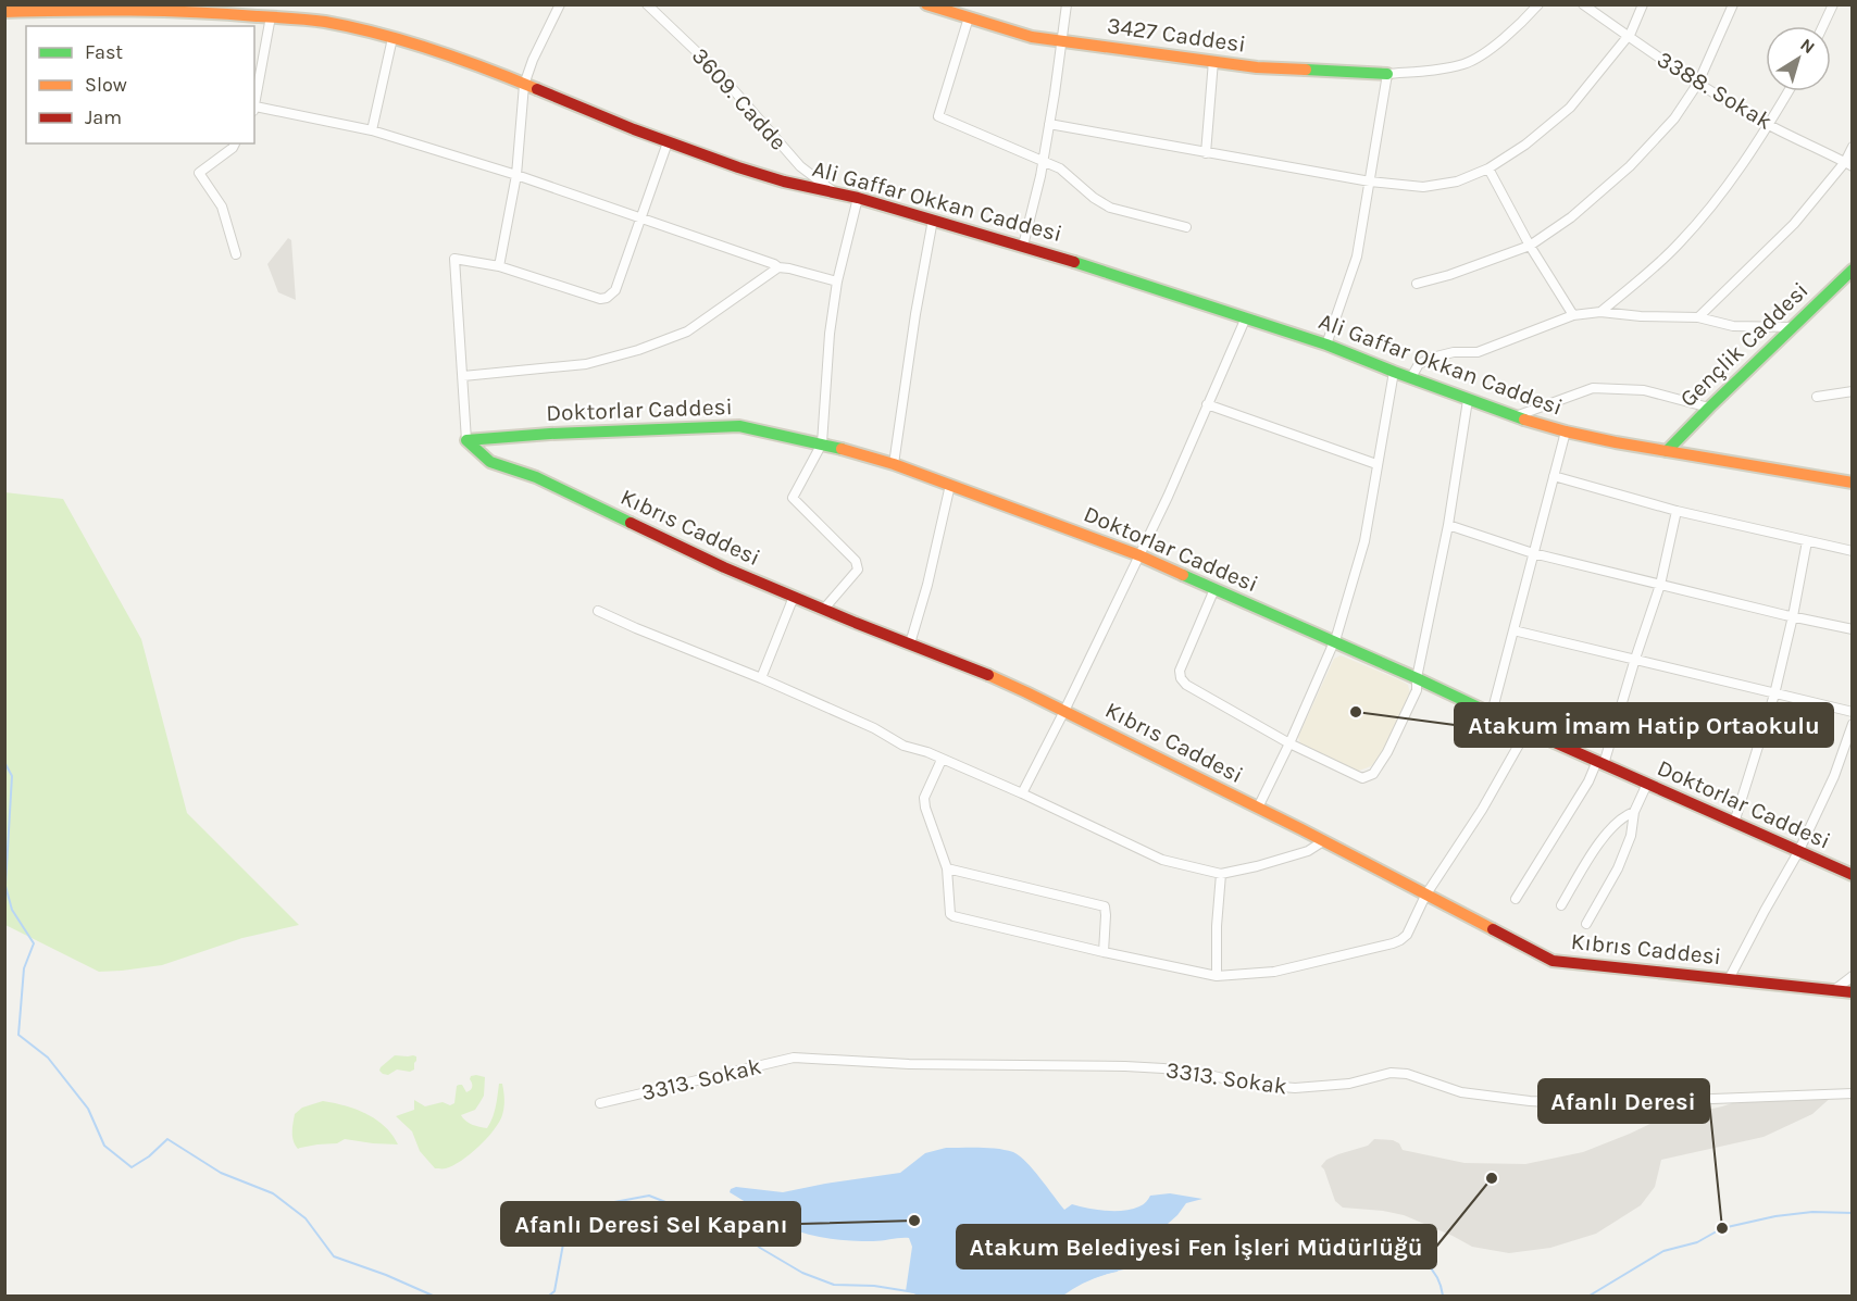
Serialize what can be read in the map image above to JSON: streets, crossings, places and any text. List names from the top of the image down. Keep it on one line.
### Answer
{"streets":{"street":["3427 Caddesi","3388. Sokak","3609. Cadde","Ali Gaffar Okkan Caddesi","Gençlik Caddesi","Doktorlar Caddesi","Kıbrıs Caddesi","3313. Sokak"]},"crossings":[["3609. Cadde","Ali Gaffar Okkan Caddesi"],["Ali Gaffar Okkan Caddesi","Gençlik Caddesi"],["Doktorlar Caddesi","Kıbrıs Caddesi"]],"places":["Atakum İmam Hatip Ortaokulu","Atakum Belediyesi Fen İşleri Müdürlüğü","Afanlı Deresi Sel Kapanı","Afanlı Deresi"],"legend":["Fast","Slow","Jam"],"north":"top right"}
